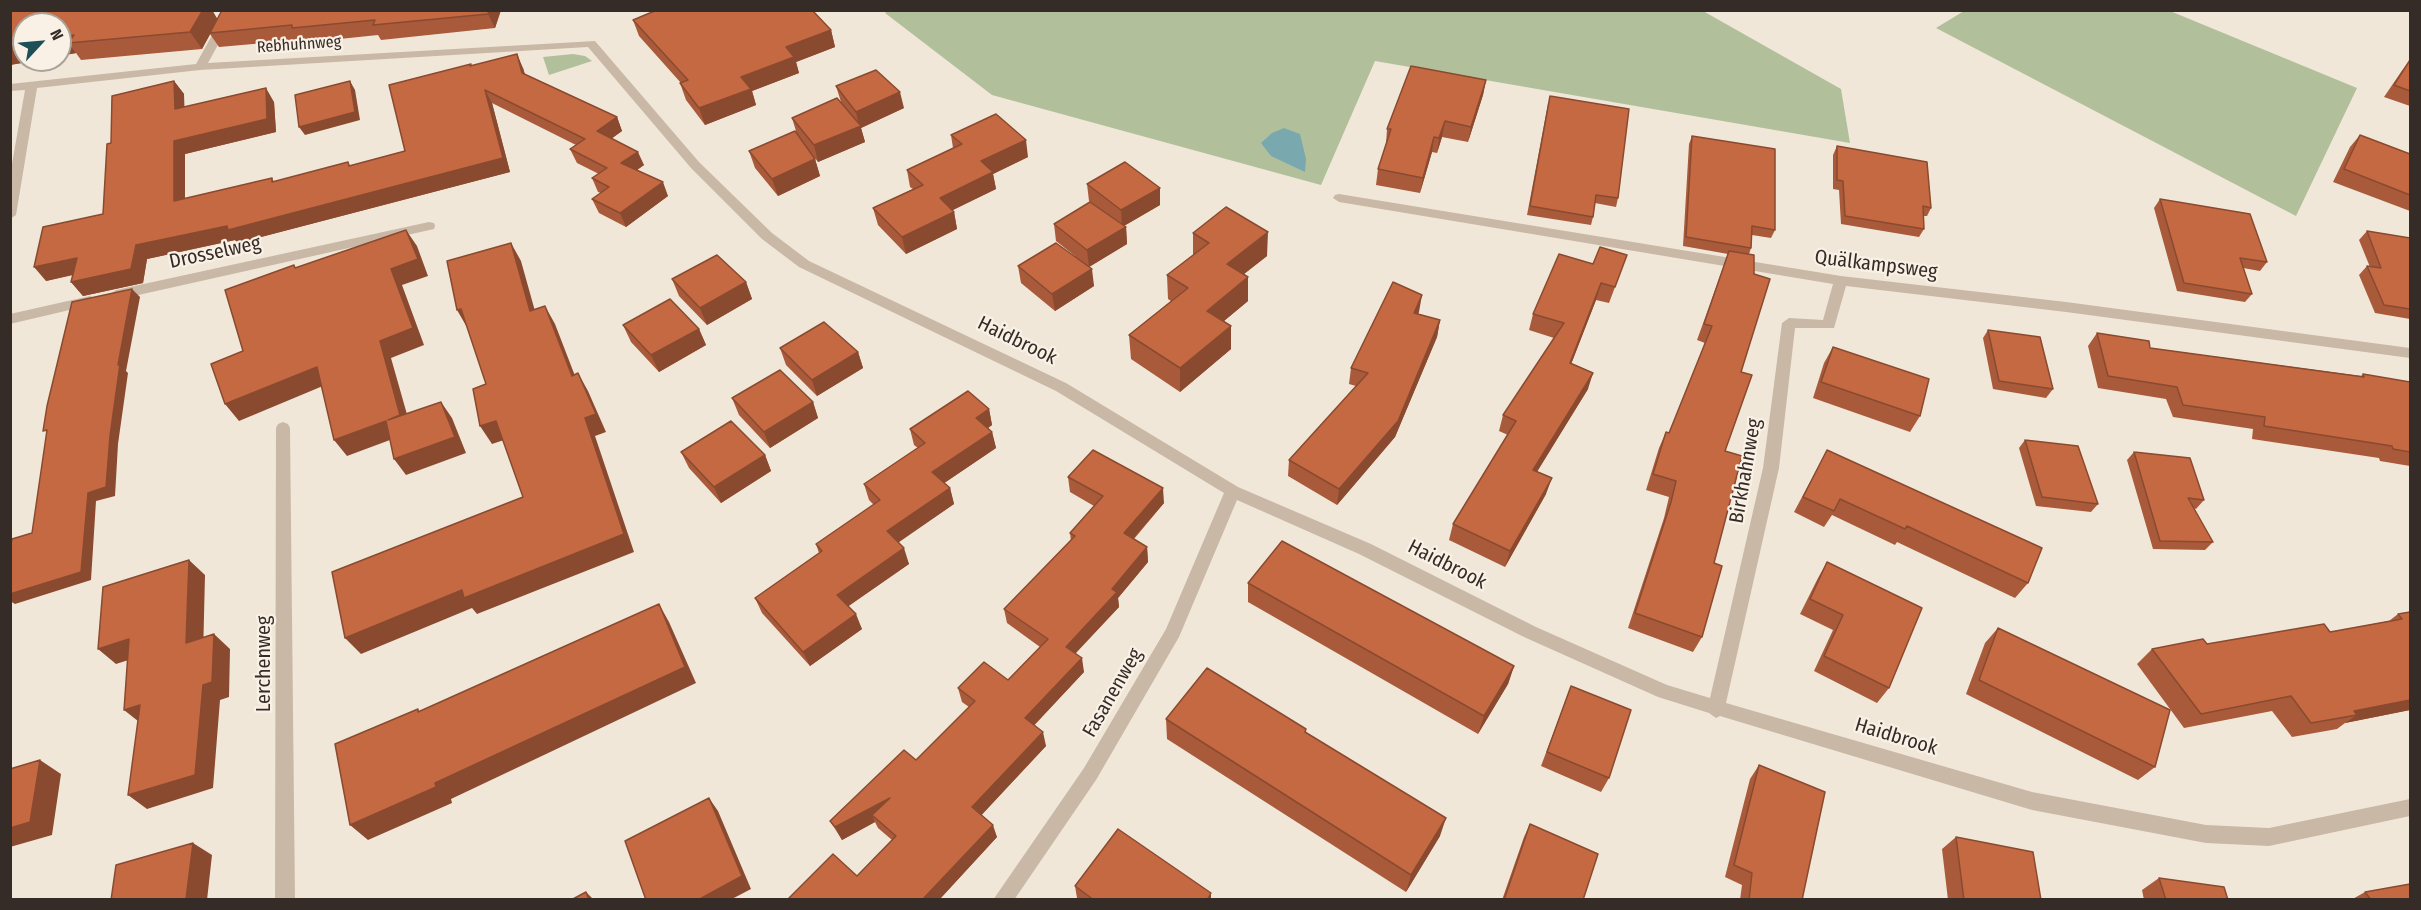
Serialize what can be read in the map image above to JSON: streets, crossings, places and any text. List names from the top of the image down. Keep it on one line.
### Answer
{"streets":{"street":["Rebhuhnweg","Drosselweg","Quälkampsweg","Haidbrook","Birkhahnweg","Lerchenweg","Fasanenweg"]},"crossings":[["Rebhuhnweg","Haidbrook"],["Quälkampsweg","Birkhahnweg"],["Haidbrook","Birkhahnweg"],["Haidbrook","Fasanenweg"]],"north":"top right"}
